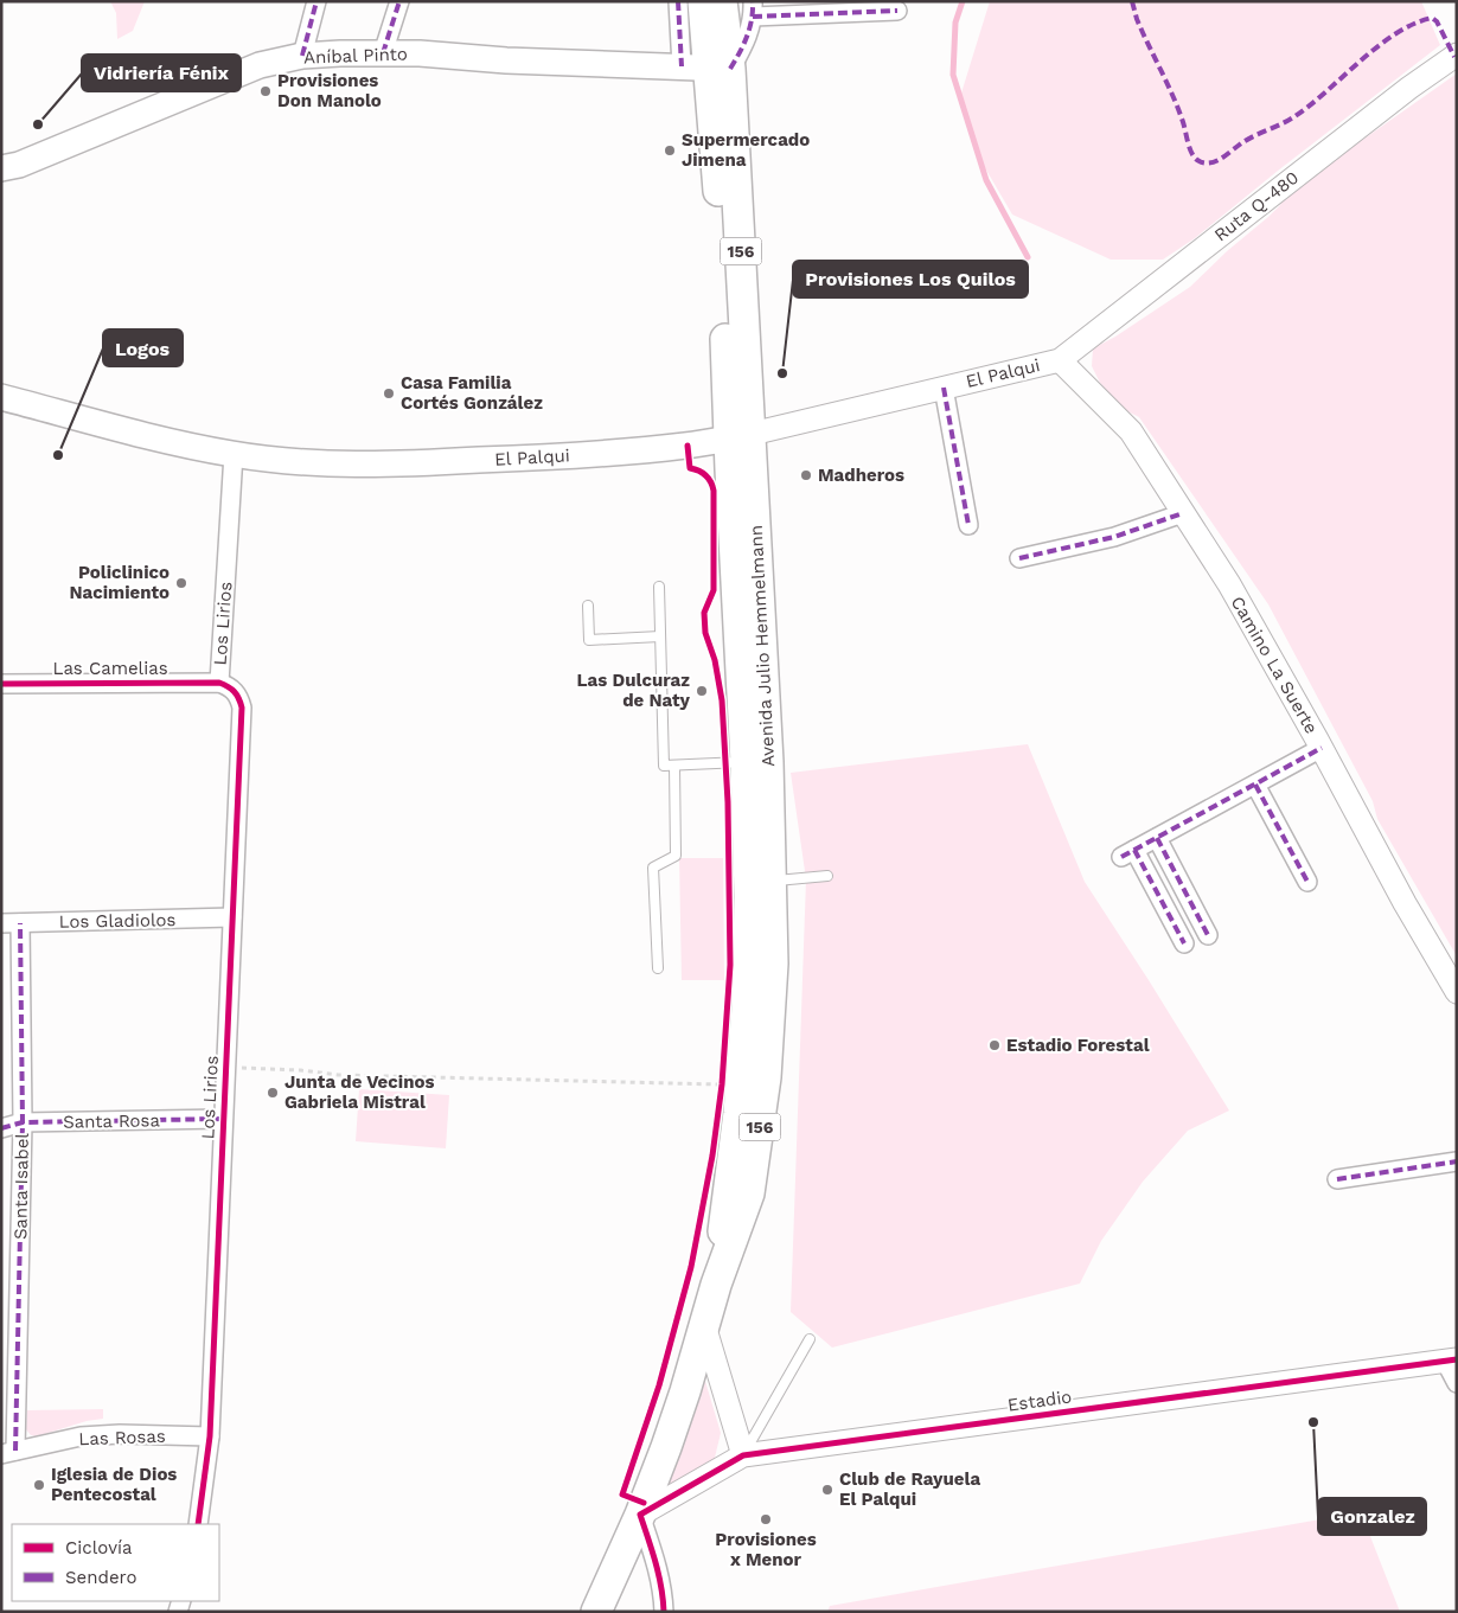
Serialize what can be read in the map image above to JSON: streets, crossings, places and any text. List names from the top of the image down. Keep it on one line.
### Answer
{"streets":{"highway":["156","Avenida Julio Hemmelmann"],"main road":["Aníbal Pinto","El Palqui"],"street":["Ruta Q-480","Los Lirios","Camino La Suerte","Las Camelias","Los Gladiolos","Santa Rosa","Santa Isabel","Estadio","Las Rosas"]},"crossings":[["Aníbal Pinto","Avenida Julio Hemmelmann"],["Ruta Q-480","El Palqui"],["Ruta Q-480","Camino La Suerte"],["El Palqui","Los Lirios"],["El Palqui","Avenida Julio Hemmelmann"],["El Palqui","Camino La Suerte"],["Los Lirios","Las Camelias"],["Los Lirios","Los Gladiolos"],["Los Lirios","Santa Rosa"],["Los Lirios","Las Rosas"],["Avenida Julio Hemmelmann","Estadio"],["Los Gladiolos","Santa Isabel"],["Santa Rosa","Santa Isabel"],["Santa Isabel","Las Rosas"]],"places":["Provisiones Don Manolo","Vidriería Fénix","Supermercado Jimena","Provisiones Los Quilos","Casa Familia Cortés González","Logos","Madheros","Policlinico Nacimiento","Las Dulcuraz de Naty","Estadio Forestal","Junta de Vecinos Gabriela Mistral","Gonzalez","Iglesia de Dios Pentecostal","Club de Rayuela El Palqui","Provisiones x Menor"],"legend":["Ciclovía","Sendero"]}
